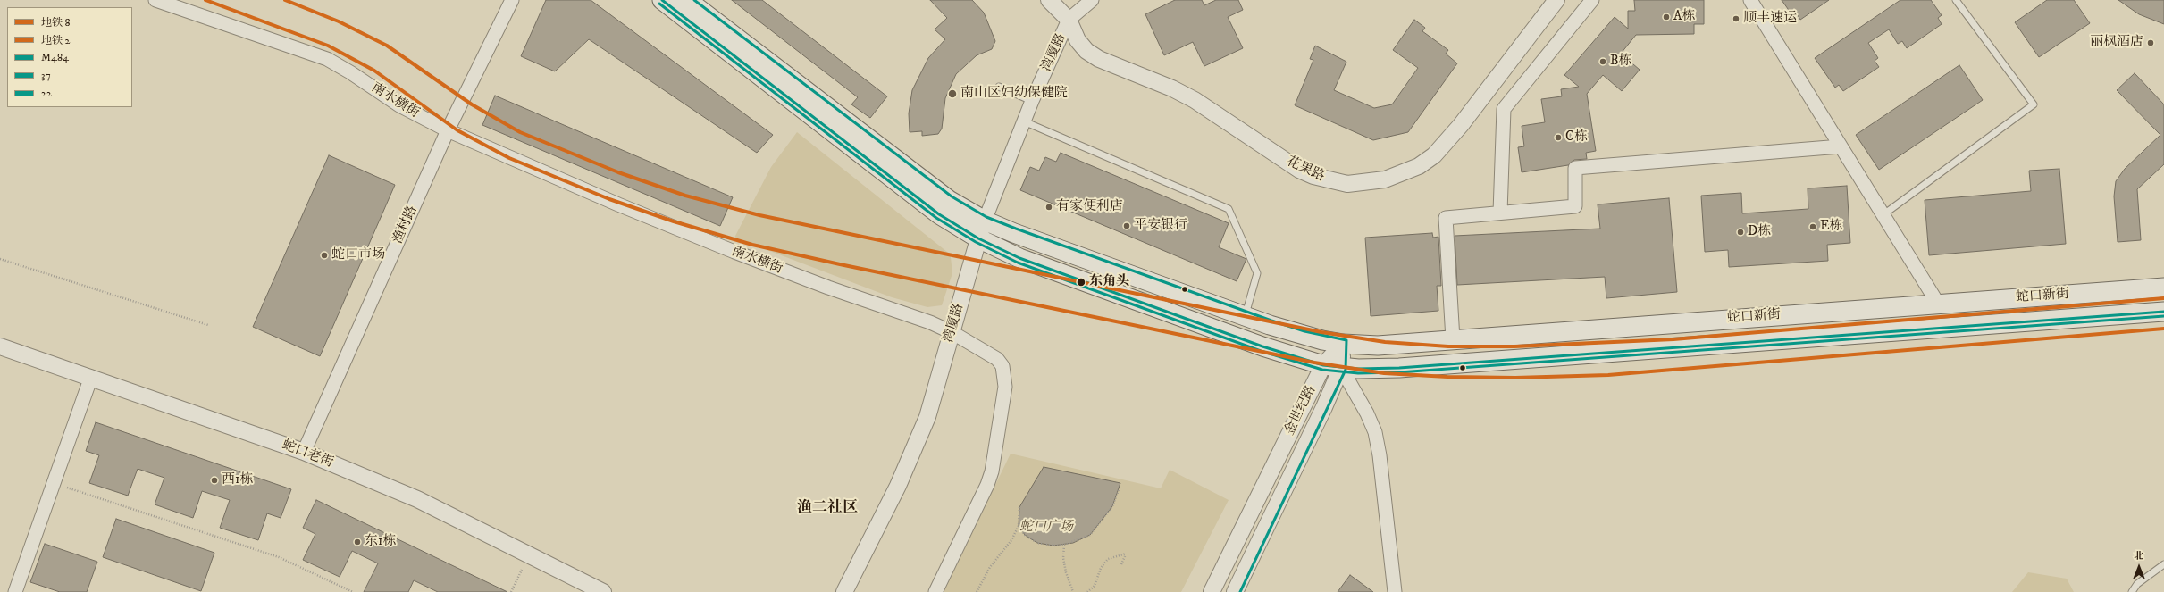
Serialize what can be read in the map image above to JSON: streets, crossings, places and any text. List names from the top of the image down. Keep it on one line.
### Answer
{"streets":{"main road":["蛇口新街"],"street":["湾厦路","南水横街","花果路","渔村路","金世纪路","蛇口老街"]},"crossings":[["湾厦路","南水横街"],["湾厦路","花果路"],["湾厦路","蛇口新街"],["南水横街","渔村路"],["渔村路","蛇口老街"],["蛇口新街","金世纪路"]],"districts":["渔二社区"],"parks":["蛇口广场"],"places":["A栋","顺丰速运","丽枫酒店","B栋","南山区妇幼保健院","C栋","有家便利店","平安银行","E栋","D栋","蛇口市场","东角头","西1栋","东1栋"],"lines":["metro line 8","metro line 2","transit line M484","transit line 22","transit line 37"],"legend":["地铁 8","地铁 2","M484","37","22"],"north":"top"}
